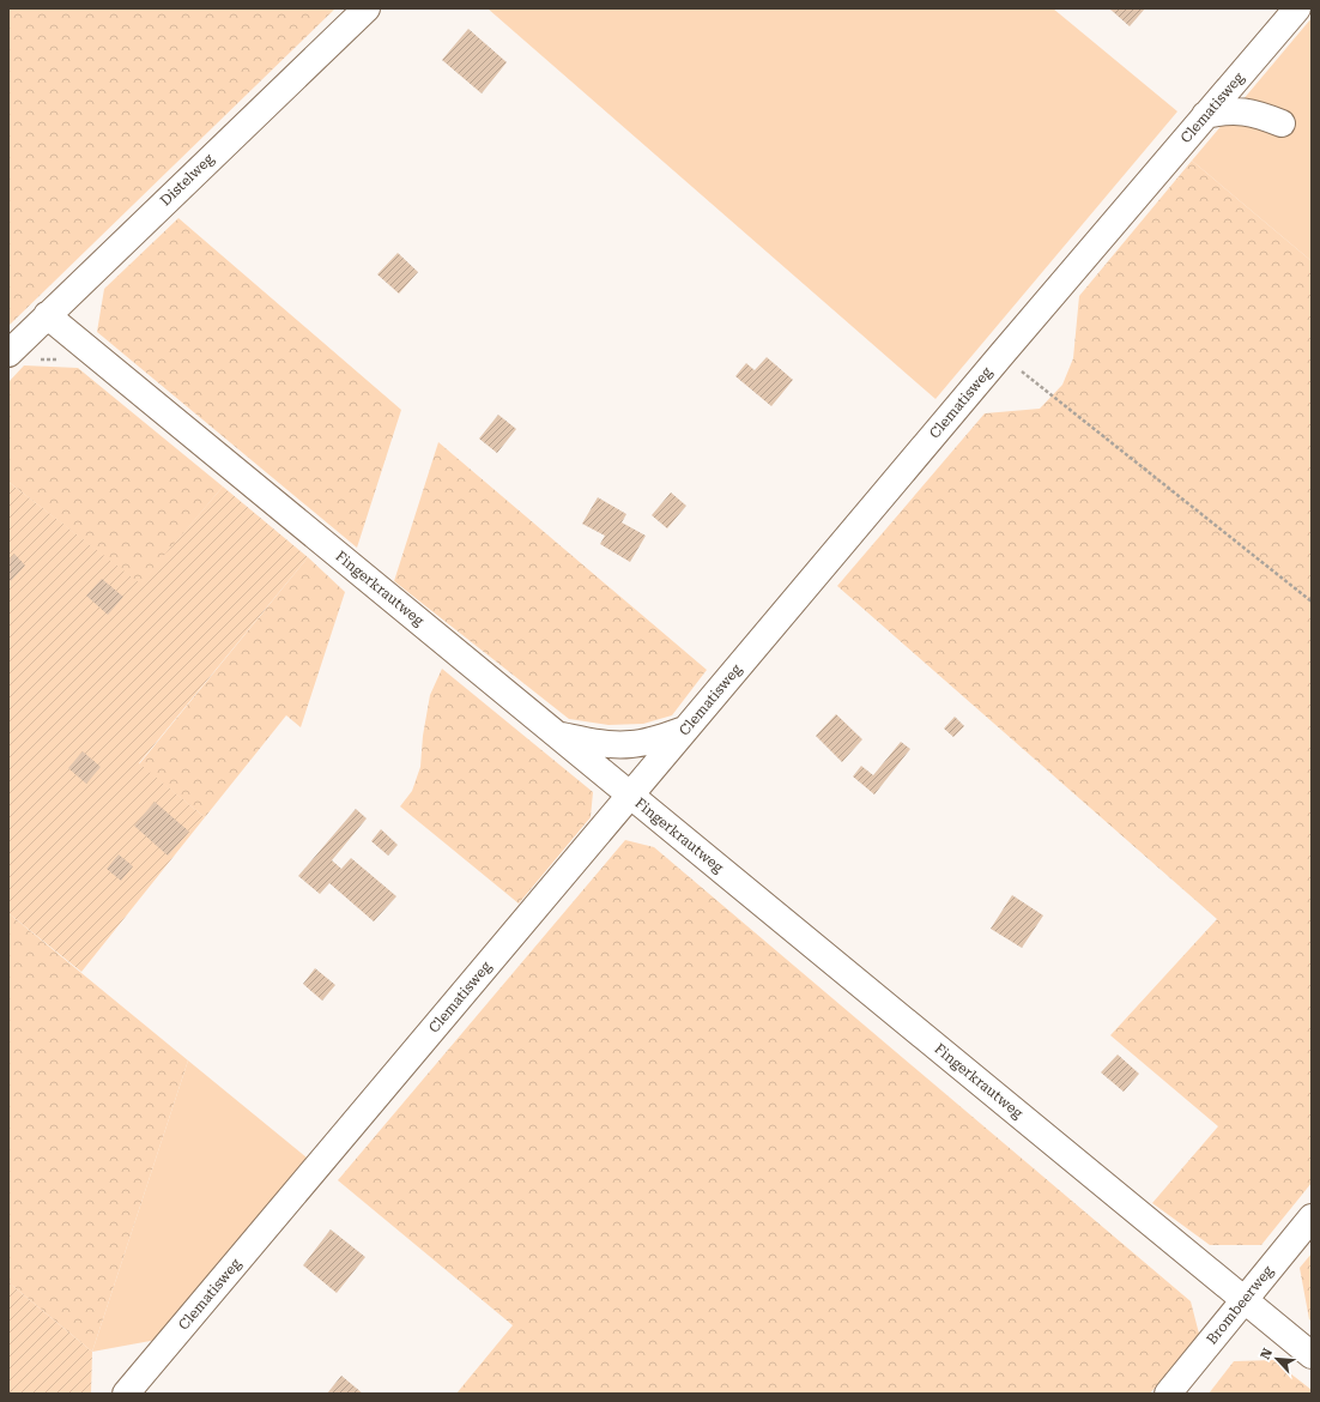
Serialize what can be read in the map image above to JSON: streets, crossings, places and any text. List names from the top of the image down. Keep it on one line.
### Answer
{"streets":{"street":["Clematisweg","Distelweg","Fingerkrautweg","Brombeerweg"]},"crossings":[["Clematisweg","Fingerkrautweg"],["Distelweg","Fingerkrautweg"],["Fingerkrautweg","Brombeerweg"]],"north":"top left"}
